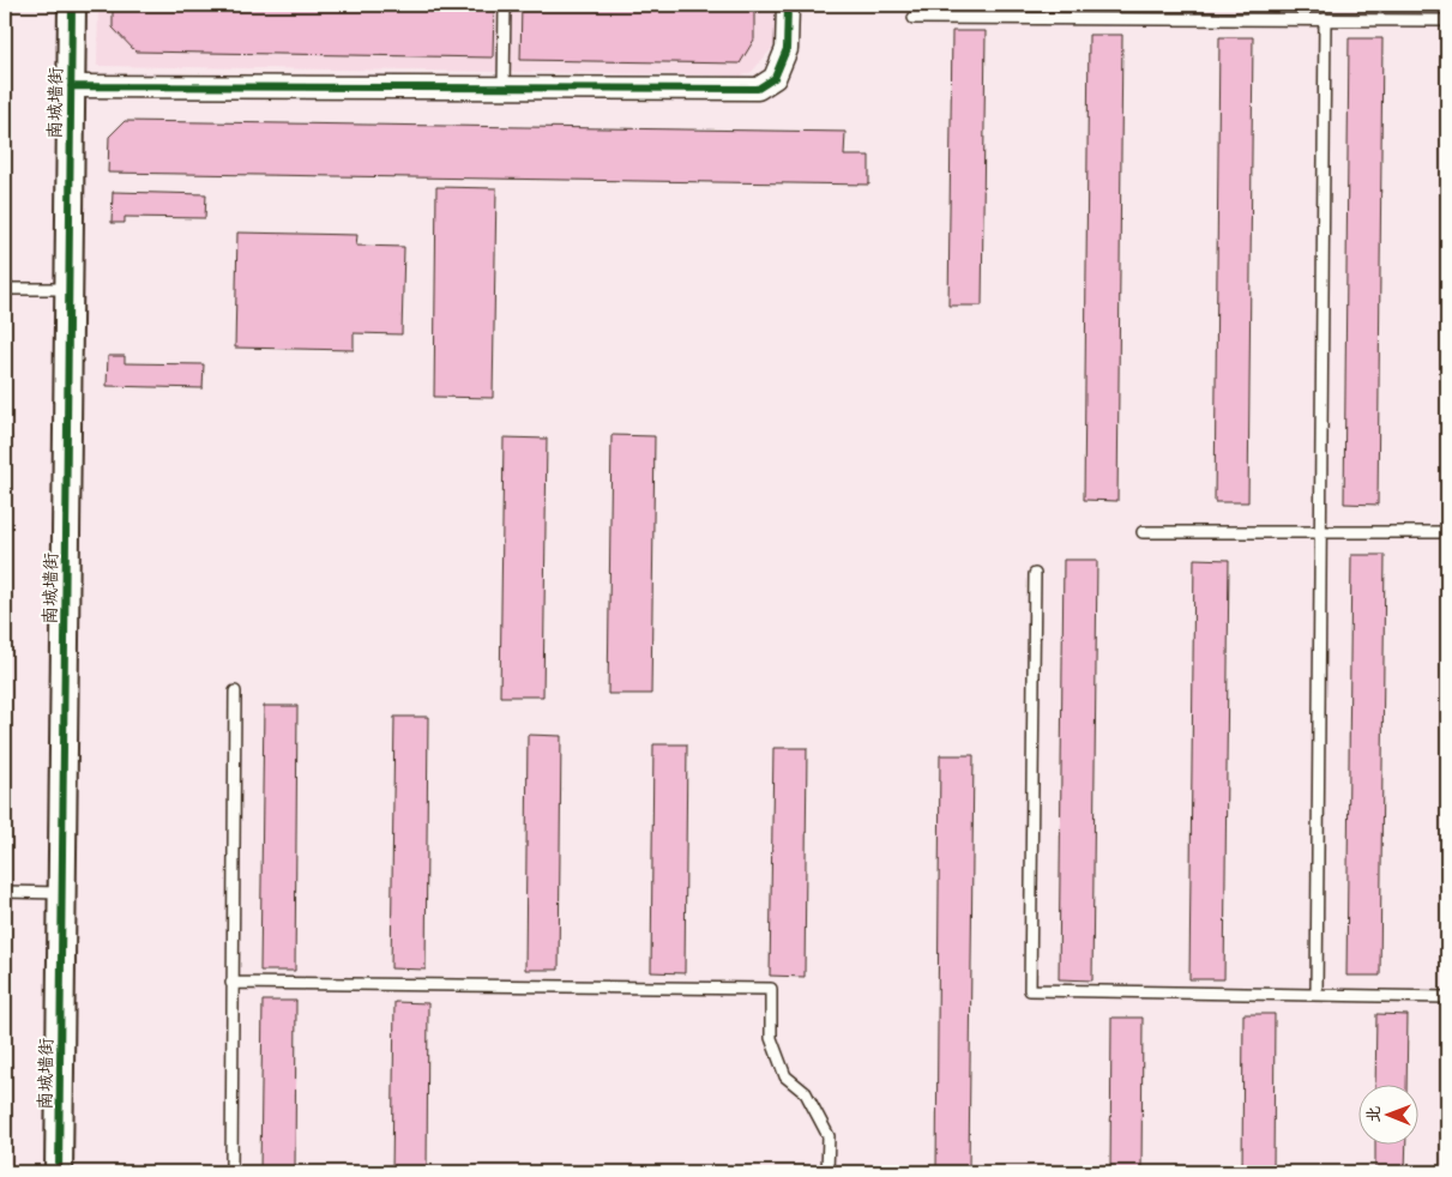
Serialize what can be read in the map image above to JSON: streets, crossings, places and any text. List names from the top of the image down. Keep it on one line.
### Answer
{"streets":{"street":["南城墙街"]},"north":"left"}
